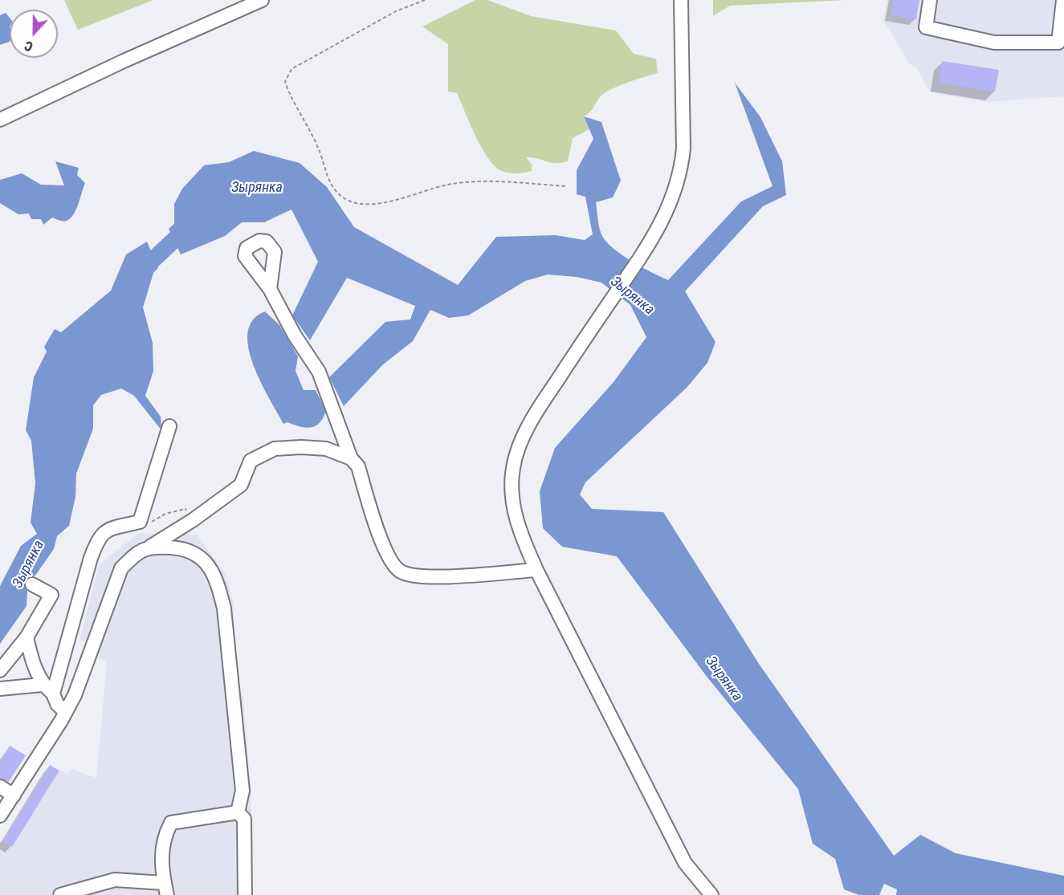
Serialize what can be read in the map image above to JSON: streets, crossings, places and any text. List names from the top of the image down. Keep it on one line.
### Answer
{"water":["Зырянка"],"north":"bottom"}
